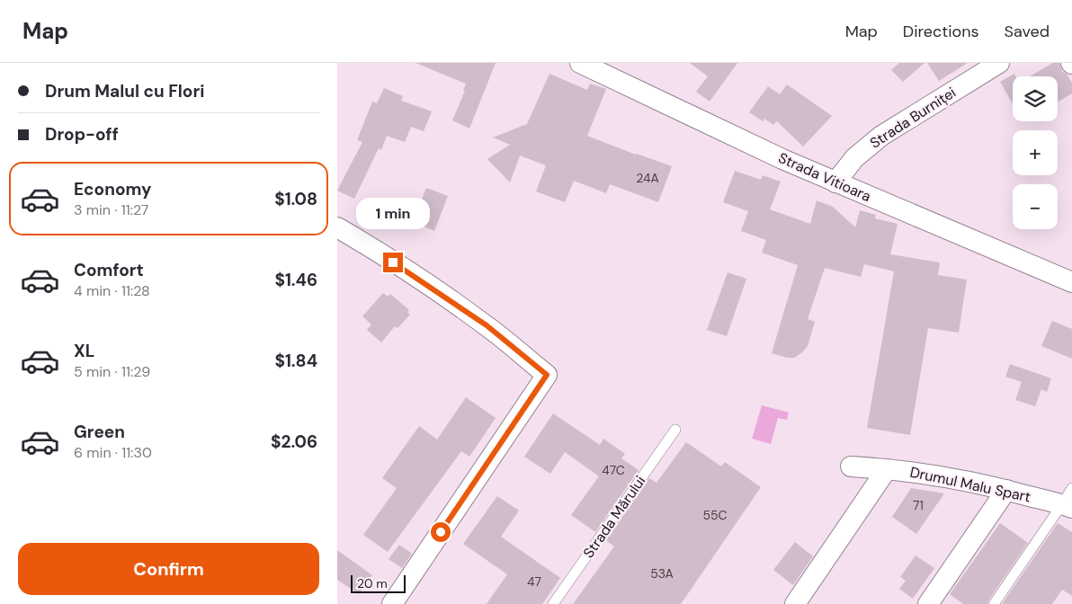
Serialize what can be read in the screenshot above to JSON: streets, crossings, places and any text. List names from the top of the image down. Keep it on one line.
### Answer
{"streets":{"street":["Strada Burniței","Strada Vitioara","Drumul Malu Spart"],"lane":["Strada Mărului"]},"crossings":[["Strada Burniței","Strada Vitioara"]],"house_numbers":["24A","47C","71","55C","53A","47"],"scale_bar":"20 m","page":{"header":"Map","nav":["Map","Directions","Saved"],"banner":["Drum Malul cu Flori","Drop-off"],"map_buttons":["+","−"],"list":[{"name":"Economy","note":"3 min · 11:27","value":"$1.08"},{"name":"Comfort","note":"4 min · 11:28","value":"$1.46"},{"name":"XL","note":"5 min · 11:29","value":"$1.84"},{"name":"Green","note":"6 min · 11:30","value":"$2.06"}],"bubble":"1 min","buttons":"Confirm","scale":"20 m"}}
